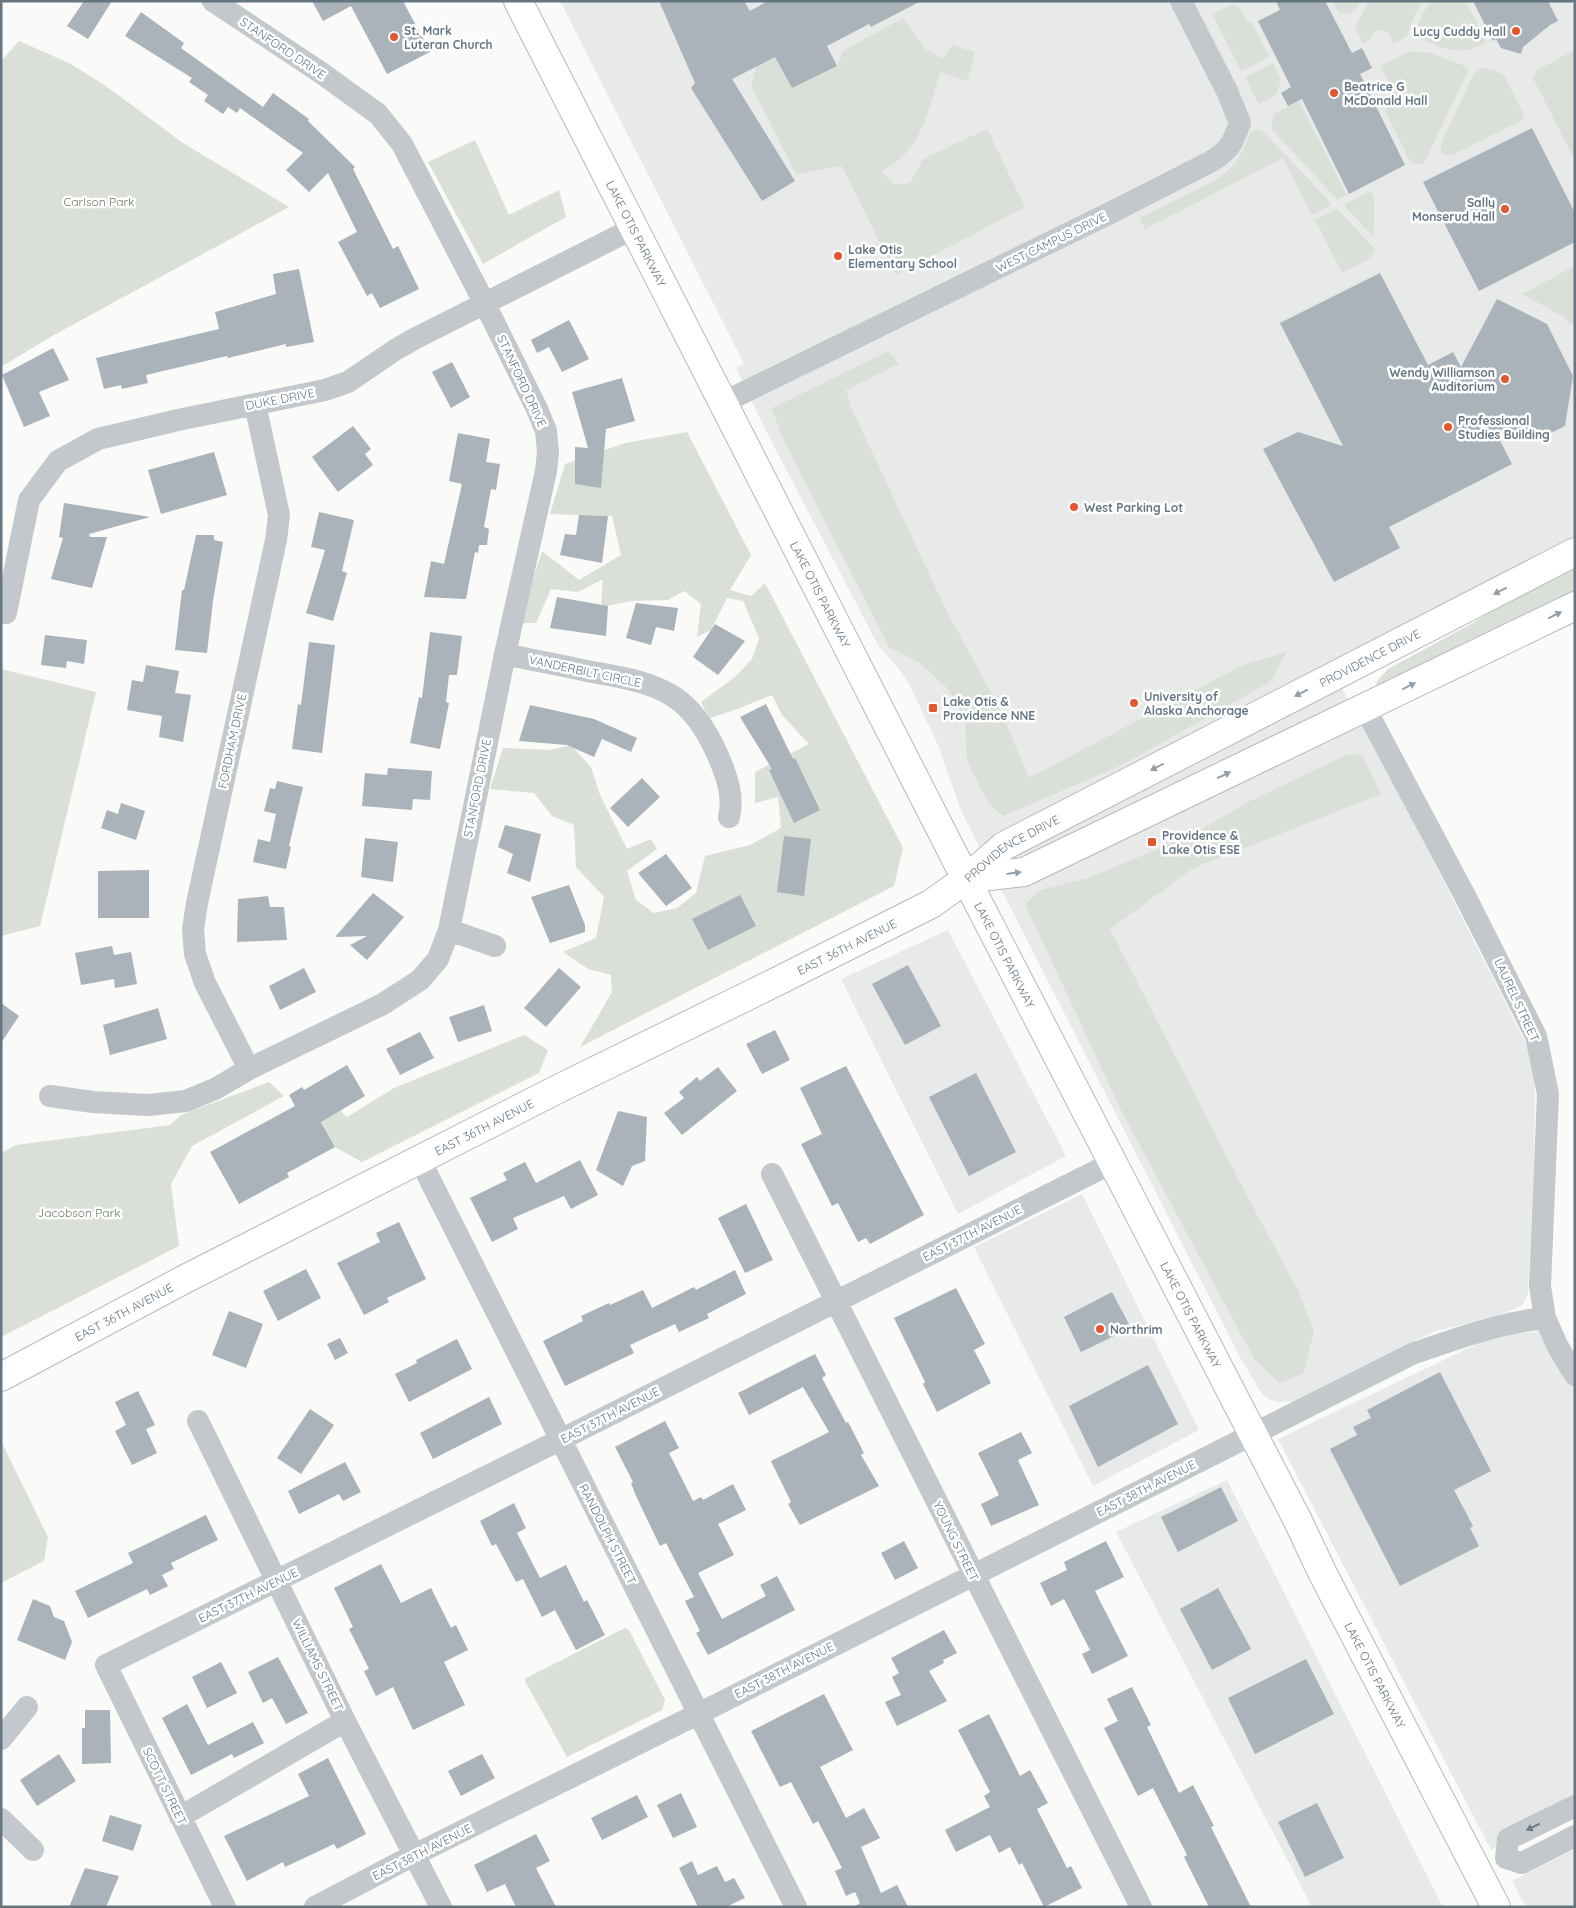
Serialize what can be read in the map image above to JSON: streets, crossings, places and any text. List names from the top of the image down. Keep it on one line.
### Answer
{"streets":{"main road":["LAKE OTIS PARKWAY","PROVIDENCE DRIVE","EAST 36TH AVENUE"],"street":["STANFORD DRIVE","WEST CAMPUS DRIVE","DUKE DRIVE","VANDERBILT CIRCLE","FORDHAM DRIVE","LAUREL STREET","EAST 37TH AVENUE","EAST 38TH AVENUE","RANDOLPH STREET","YOUNG STREET","WILLIAMS STREET","SCOTT STREET"]},"crossings":[["STANFORD DRIVE","DUKE DRIVE"],["STANFORD DRIVE","VANDERBILT CIRCLE"],["STANFORD DRIVE","FORDHAM DRIVE"],["LAKE OTIS PARKWAY","WEST CAMPUS DRIVE"],["LAKE OTIS PARKWAY","DUKE DRIVE"],["LAKE OTIS PARKWAY","PROVIDENCE DRIVE"],["LAKE OTIS PARKWAY","EAST 36TH AVENUE"],["LAKE OTIS PARKWAY","EAST 37TH AVENUE"],["LAKE OTIS PARKWAY","EAST 38TH AVENUE"],["DUKE DRIVE","FORDHAM DRIVE"],["PROVIDENCE DRIVE","EAST 36TH AVENUE"],["PROVIDENCE DRIVE","LAUREL STREET"],["EAST 36TH AVENUE","RANDOLPH STREET"],["LAUREL STREET","EAST 38TH AVENUE"],["EAST 37TH AVENUE","RANDOLPH STREET"],["EAST 37TH AVENUE","YOUNG STREET"],["EAST 37TH AVENUE","WILLIAMS STREET"],["EAST 37TH AVENUE","SCOTT STREET"],["EAST 38TH AVENUE","RANDOLPH STREET"],["EAST 38TH AVENUE","YOUNG STREET"],["EAST 38TH AVENUE","WILLIAMS STREET"]],"parks":["Carlson Park","Jacobson Park"],"places":{"other":["Lucy Cuddy Hall","St. Mark Luteran Church","Beatrice G McDonald Hall","Sally Monserud Hall","Lake Otis Elementary School","Wendy Williamson Auditorium","Professional Studies Building","West Parking Lot","University of Alaska Anchorage","Northrim"],"transit":["Lake Otis & Providence NNE","Providence & Lake Otis ESE"]}}
